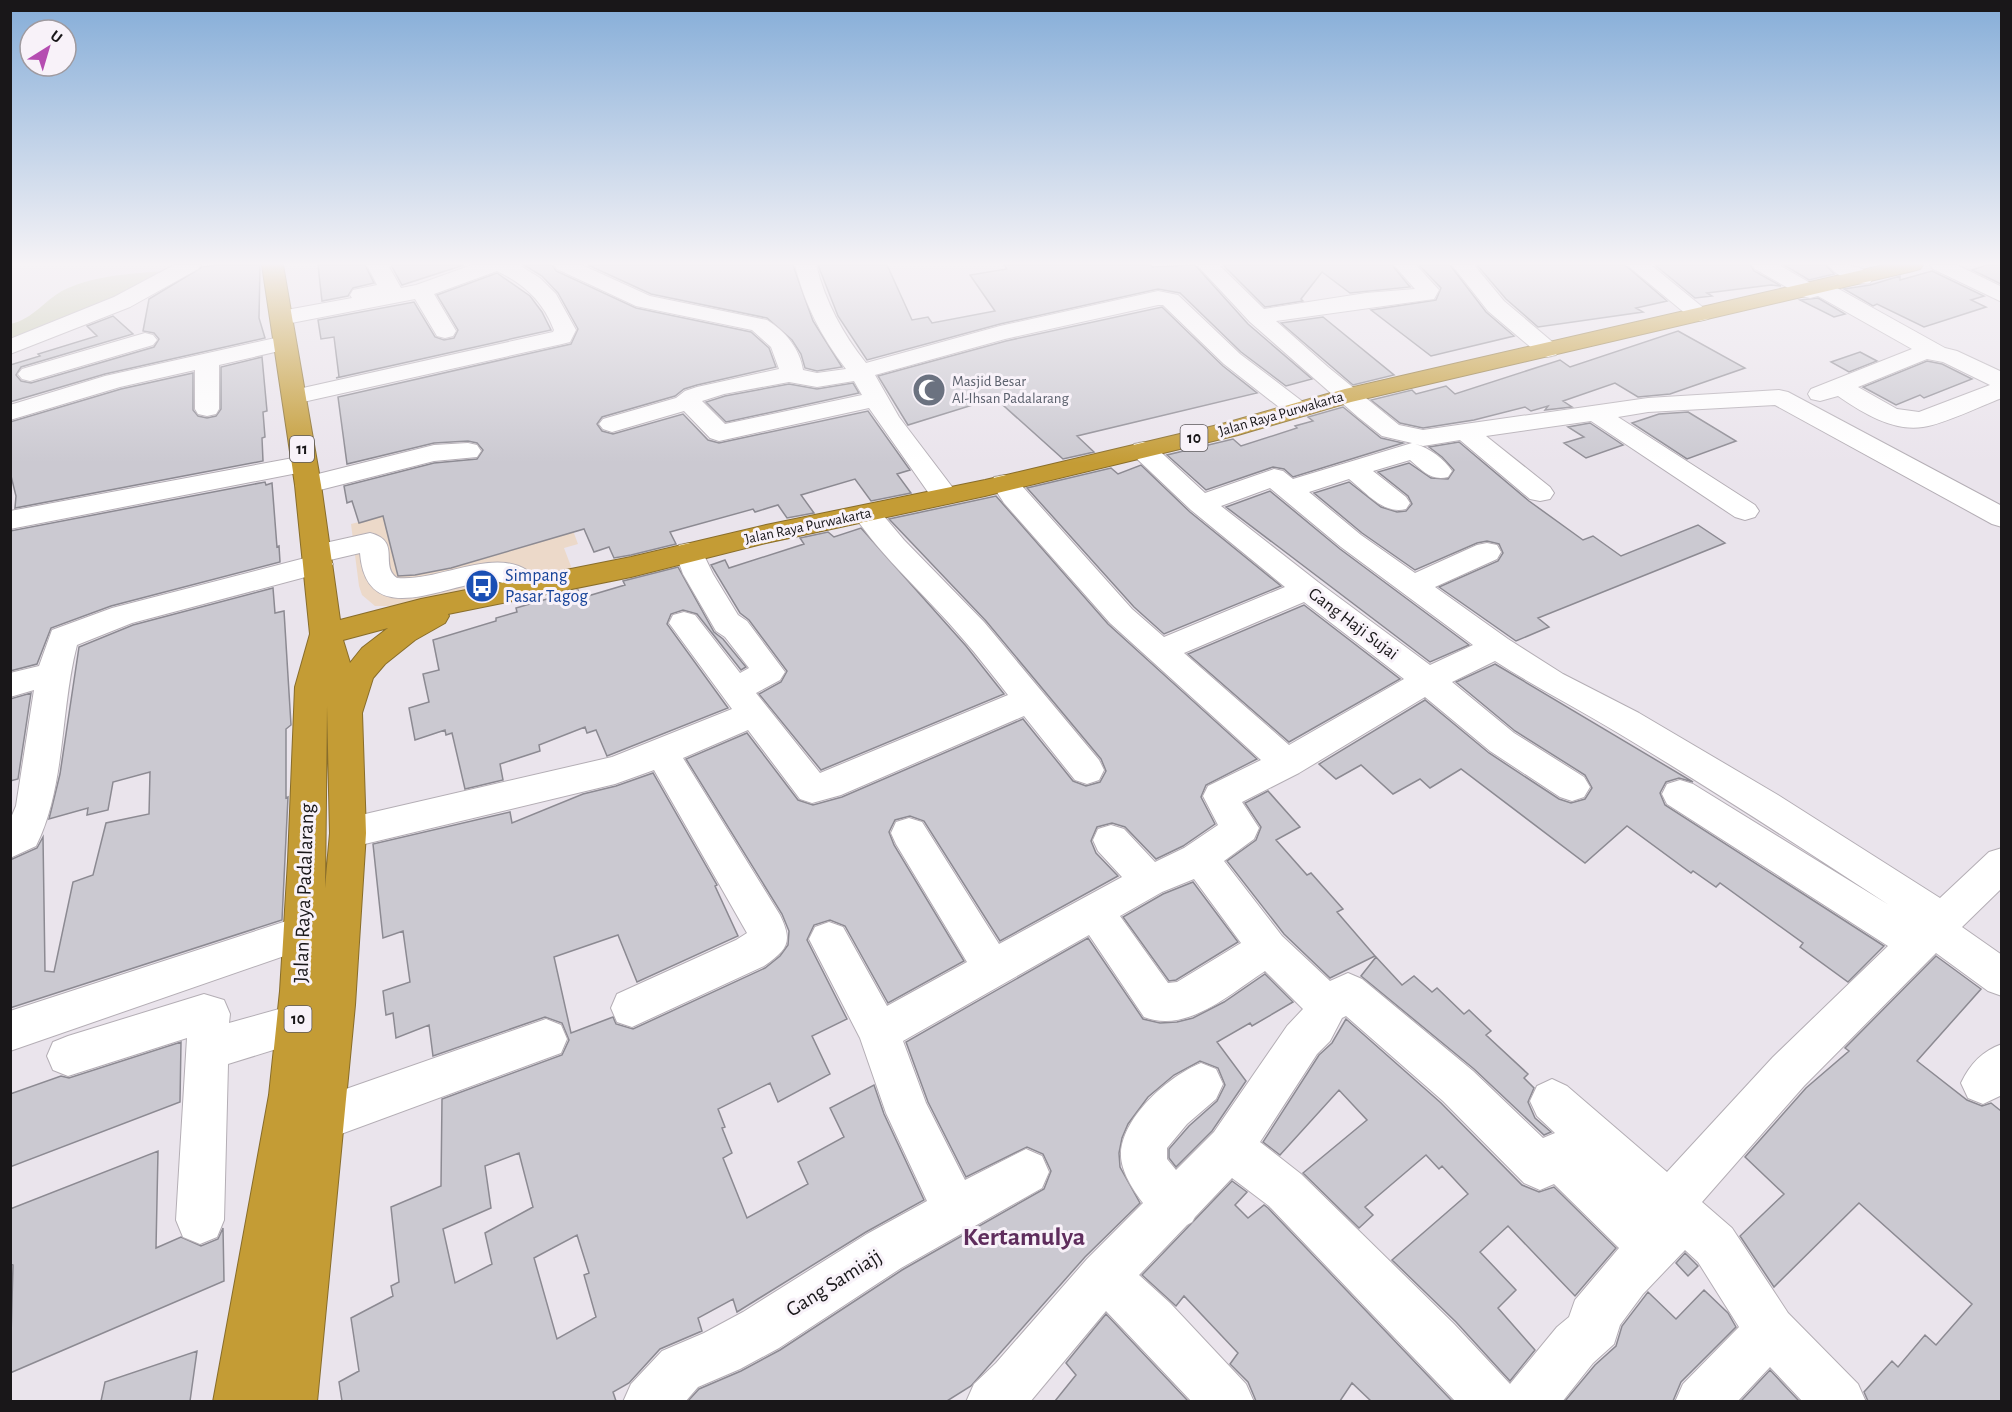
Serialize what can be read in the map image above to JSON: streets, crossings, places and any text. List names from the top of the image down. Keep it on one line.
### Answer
{"streets":{"highway":["Jalan Raya Purwakarta","10","11","Jalan Raya Padalarang"],"street":["Gang Haji Sujai","Gang Samiajj"]},"crossings":[["Jalan Raya Purwakarta","Gang Haji Sujai"],["Jalan Raya Purwakarta","Jalan Raya Padalarang"]],"districts":["Kertamulya"],"places":{"mosque":["Masjid Besar Al-Ihsan Padalarang"],"bus stop":["Simpang Pasar Tagog"]},"north":"top right"}
